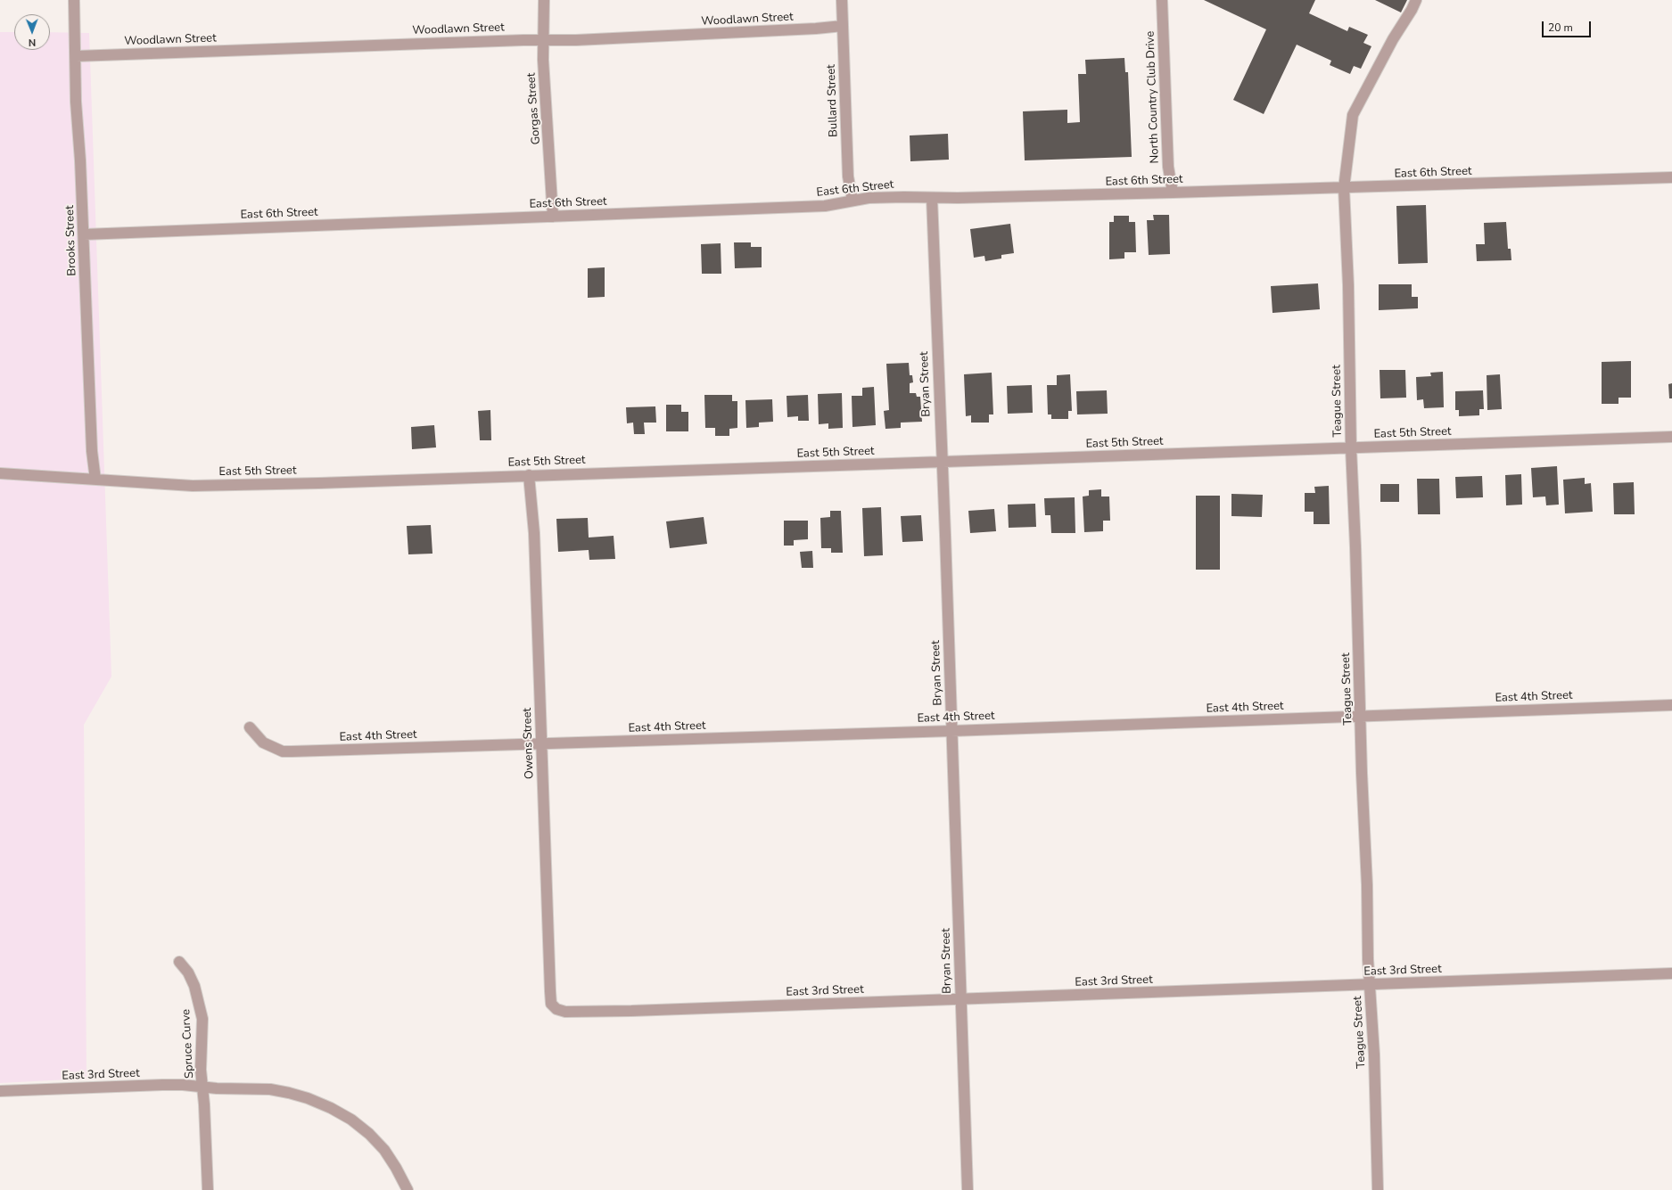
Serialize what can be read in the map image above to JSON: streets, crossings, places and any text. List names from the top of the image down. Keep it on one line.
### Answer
{"streets":{"street":["Woodlawn Street","North Country Club Drive","Bullard Street","Gorgas Street","East 6th Street","Brooks Street","Bryan Street","Teague Street","East 5th Street","East 4th Street","Owens Street","East 3rd Street","Spruce Curve"]},"crossings":[["Woodlawn Street","Bullard Street"],["Woodlawn Street","Gorgas Street"],["Woodlawn Street","Brooks Street"],["North Country Club Drive","East 6th Street"],["Bullard Street","East 6th Street"],["Gorgas Street","East 6th Street"],["East 6th Street","Brooks Street"],["East 6th Street","Bryan Street"],["East 6th Street","Teague Street"],["Brooks Street","East 5th Street"],["Bryan Street","East 5th Street"],["Bryan Street","East 4th Street"],["Bryan Street","East 3rd Street"],["Teague Street","East 5th Street"],["Teague Street","East 4th Street"],["Teague Street","East 3rd Street"],["East 5th Street","Owens Street"],["East 4th Street","Owens Street"],["Owens Street","East 3rd Street"],["East 3rd Street","Spruce Curve"]],"scale_bar":"20 m","north":"bottom"}
